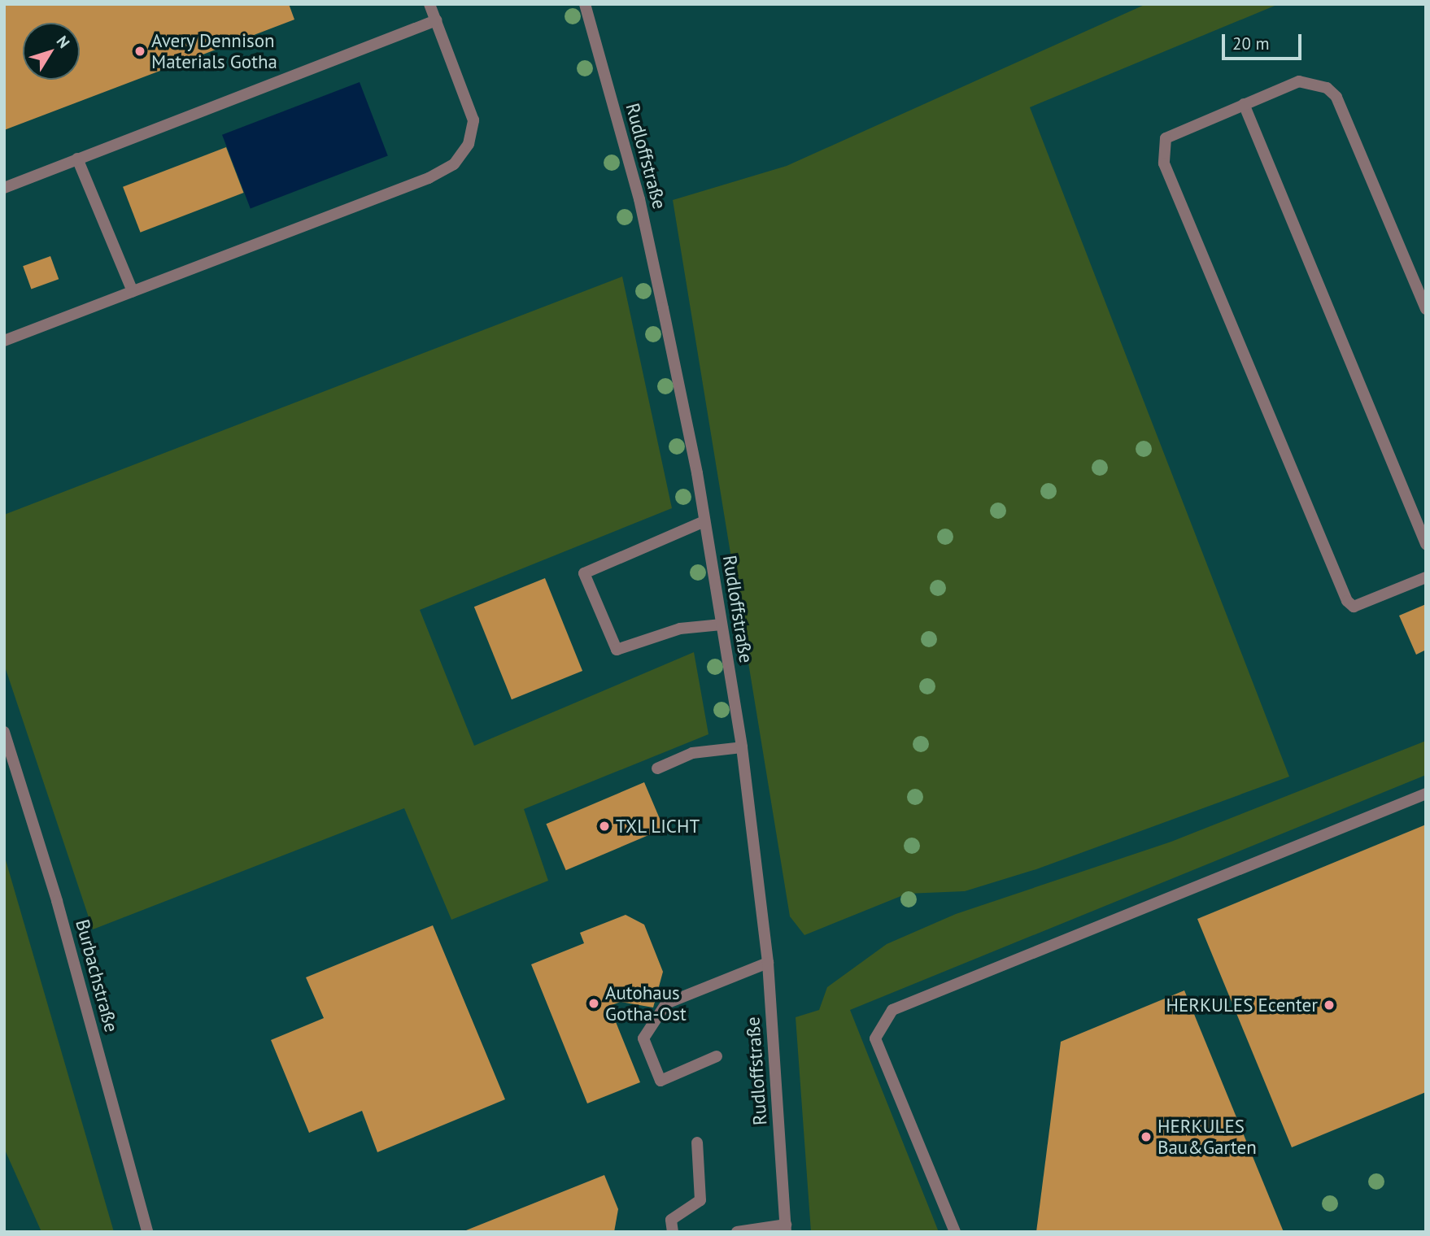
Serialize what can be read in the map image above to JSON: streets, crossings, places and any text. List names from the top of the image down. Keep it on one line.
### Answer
{"streets":{"street":["Rudloffstraße","Burbachstraße"]},"places":["Avery Dennison Materials Gotha","TXL LICHT","Autohaus Gotha-Ost","HERKULES Ecenter","HERKULES Bau&Garten"],"scale_bar":"20 m","north":"top right"}
